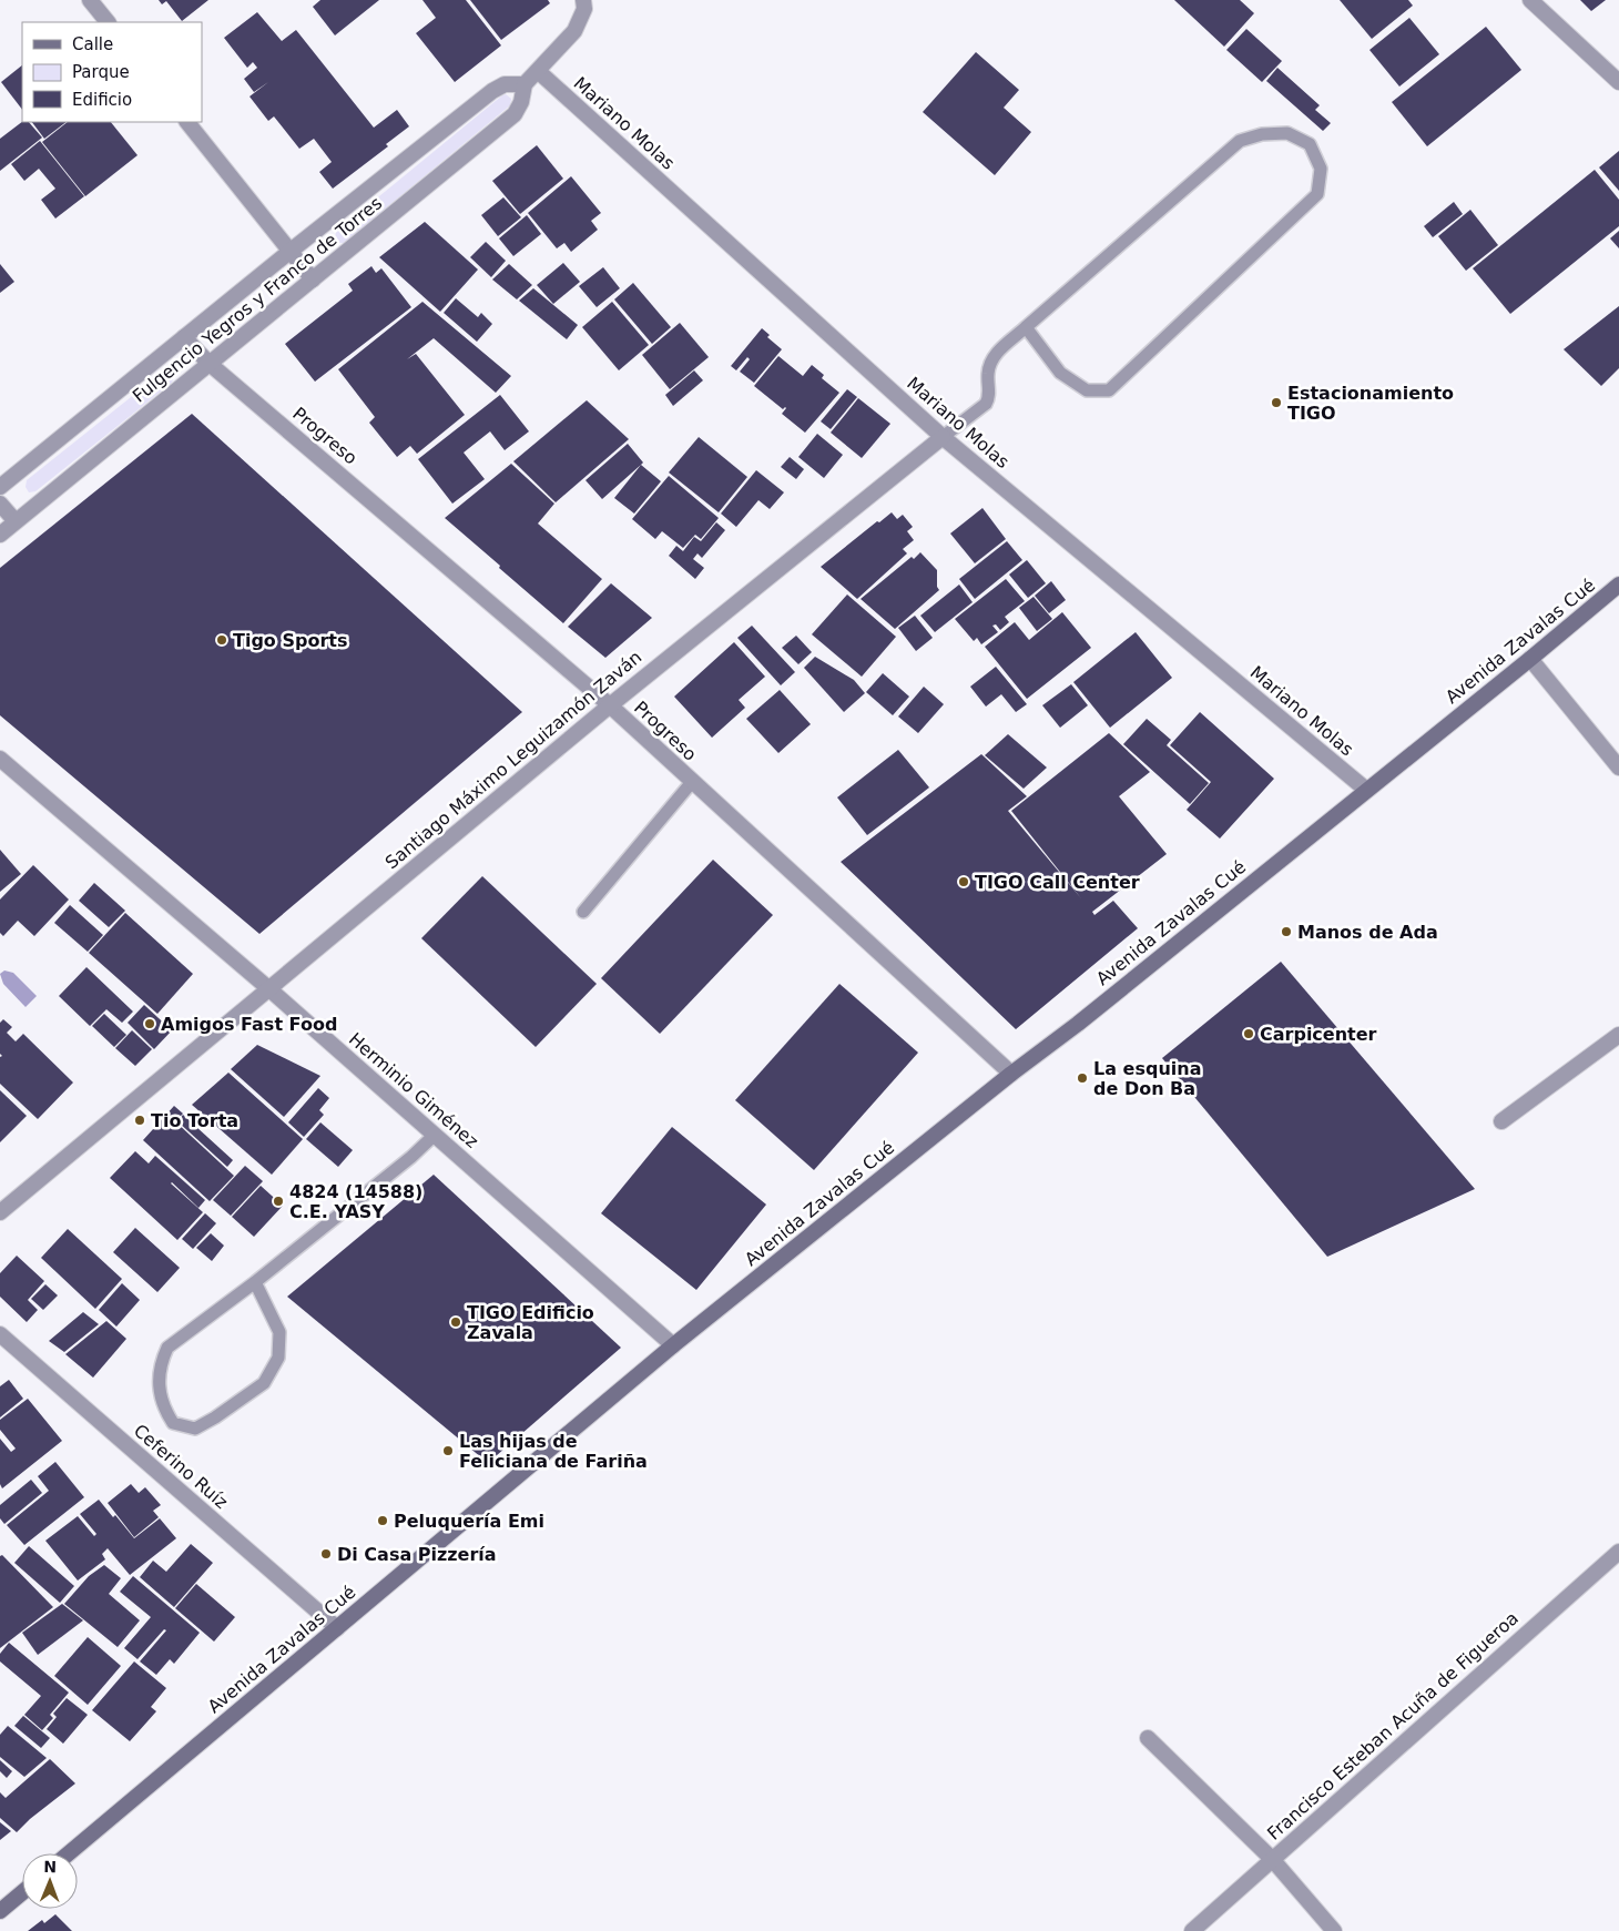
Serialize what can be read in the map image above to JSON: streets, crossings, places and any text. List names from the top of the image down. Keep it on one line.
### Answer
{"streets":{"main road":["Avenida Zavalas Cué"],"street":["Mariano Molas","Fulgencio Yegros y Franco de Torres","Progreso","Santiago Máximo Leguizamón Zaván","Herminio Giménez","Ceferino Ruíz","Francisco Esteban Acuña de Figueroa"]},"crossings":[["Mariano Molas","Fulgencio Yegros y Franco de Torres"],["Mariano Molas","Avenida Zavalas Cué"],["Mariano Molas","Santiago Máximo Leguizamón Zaván"],["Fulgencio Yegros y Franco de Torres","Progreso"],["Progreso","Avenida Zavalas Cué"],["Progreso","Santiago Máximo Leguizamón Zaván"],["Avenida Zavalas Cué","Herminio Giménez"],["Avenida Zavalas Cué","Ceferino Ruíz"],["Santiago Máximo Leguizamón Zaván","Herminio Giménez"]],"places":["Estacionamiento TIGO","Tigo Sports","TIGO Call Center","Manos de Ada","Amigos Fast Food","Carpicenter","La esquina de Don Ba","Tio Torta","4824 (14588) C.E. YASY","TIGO Edificio Zavala","Las hijas de Feliciana de Fariña","Peluquería Emi","Di Casa Pizzería"],"legend":["Calle","Parque","Edificio"],"north":"top"}
